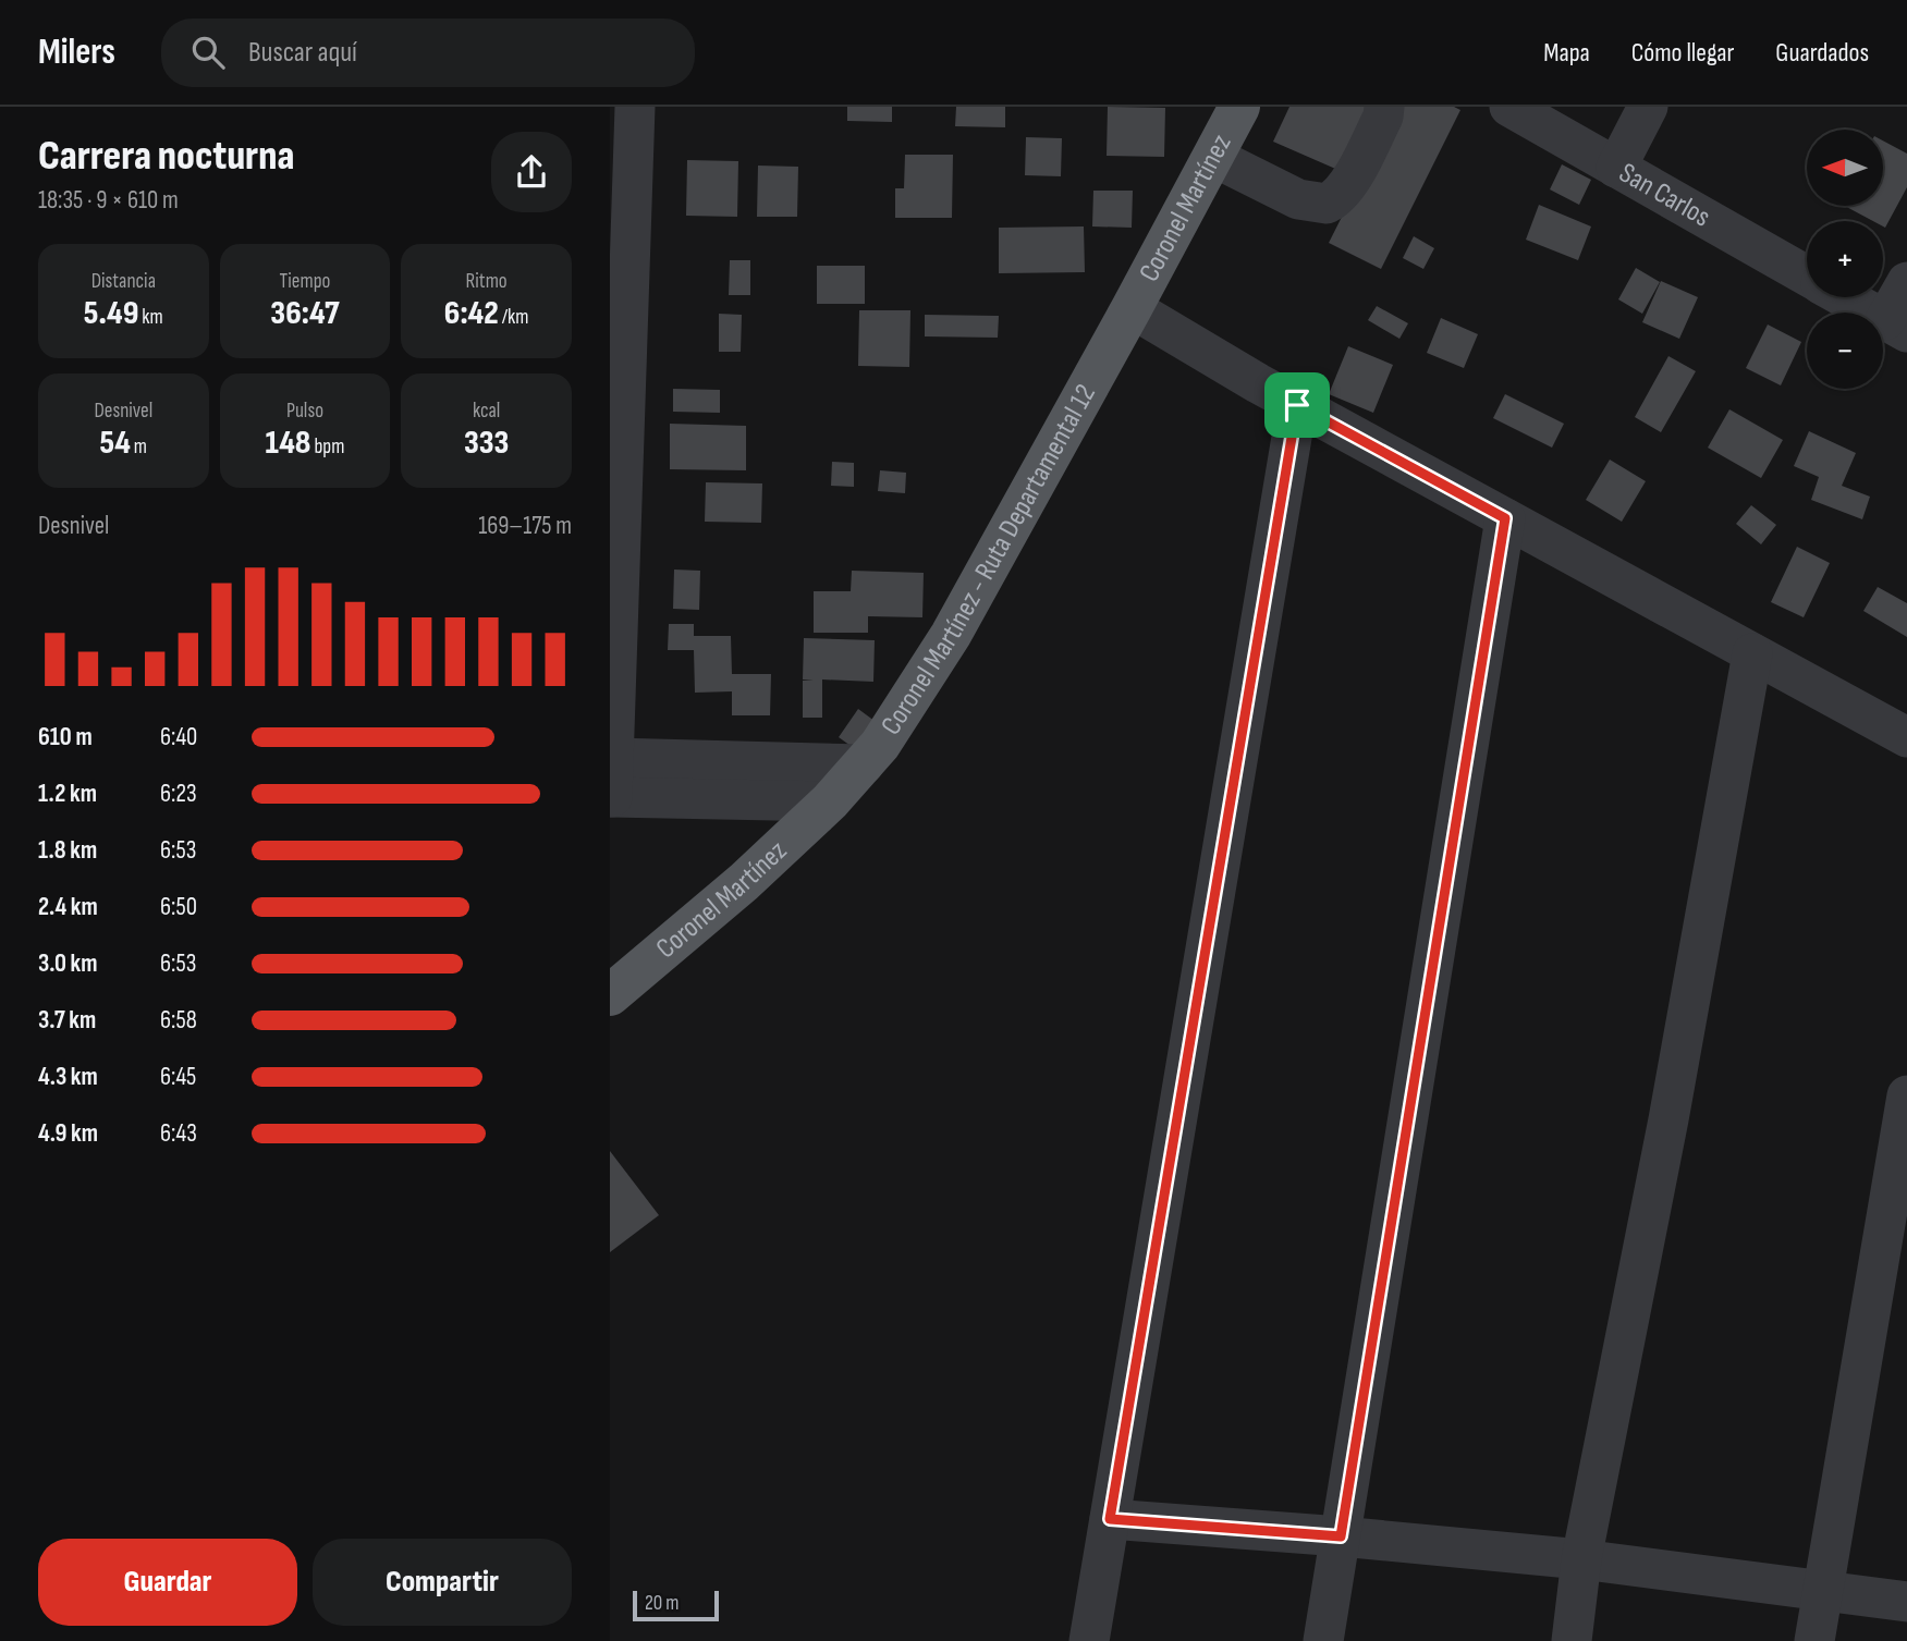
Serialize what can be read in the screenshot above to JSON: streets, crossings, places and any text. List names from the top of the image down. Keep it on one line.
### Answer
{"streets":{"main road":["Coronel Martínez","Coronel Martínez - Ruta Departamental 12"],"street":["San Carlos"]},"crossings":[["Coronel Martínez","Coronel Martínez - Ruta Departamental 12"]],"scale_bar":"20 m","north":"left","page":{"header":"Milers","search":"Buscar aquí","nav":["Mapa","Cómo llegar","Guardados"],"heading":["Carrera nocturna","18:35 · 9 × 610 m"],"map_buttons":["+","−"],"stats":[["Distancia","5.49 km"],["Tiempo","36:47"],["Ritmo","6:42 /km"],["Desnivel","54 m"],["Pulso","148 bpm"],["kcal","333"]],"chart":["Desnivel","169–175 m"],"list":[{"name":"610 m","note":"6:40"},{"name":"1.2 km","note":"6:23"},{"name":"1.8 km","note":"6:53"},{"name":"2.4 km","note":"6:50"},{"name":"3.0 km","note":"6:53"},{"name":"3.7 km","note":"6:58"},{"name":"4.3 km","note":"6:45"},{"name":"4.9 km","note":"6:43"}],"buttons":["Guardar","Compartir"],"scale":"20 m"}}
